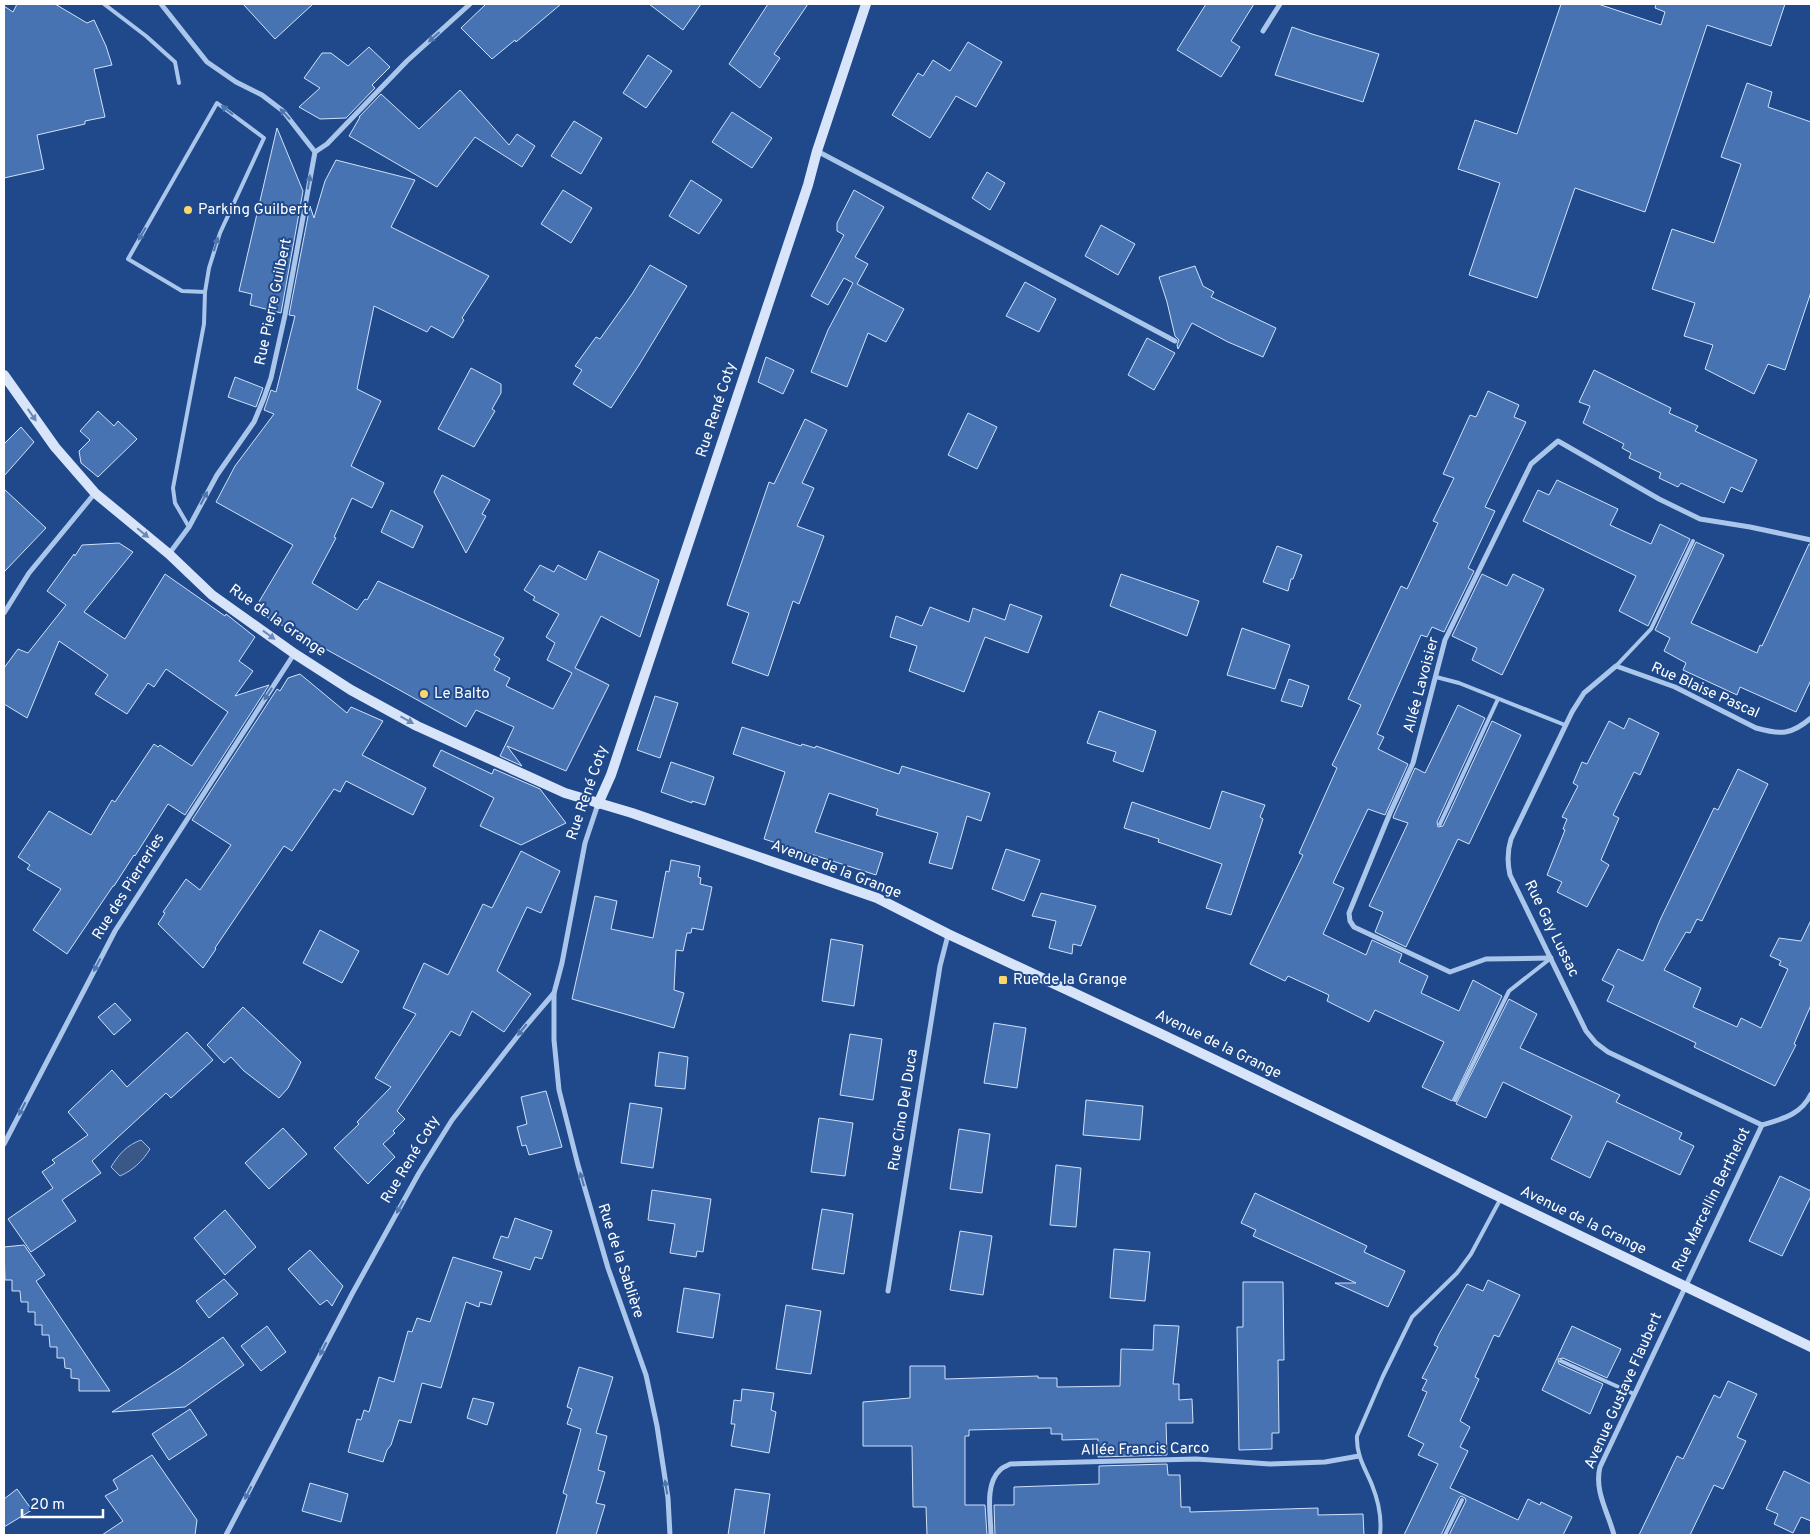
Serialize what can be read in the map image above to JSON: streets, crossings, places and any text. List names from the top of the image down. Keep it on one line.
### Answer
{"streets":{"street":["Rue Pierre Guilbert","Rue René Coty","Rue de la Grange","Allée Lavoisier","Rue Blaise Pascal","Avenue de la Grange","Rue des Pierreries","Rue Gay Lussac","Rue Cino Del Duca","Rue Marcellin Berthelot","Rue de la Sablière","Avenue Gustave Flaubert","Allée Francis Carco"]},"crossings":[["Rue Pierre Guilbert","Rue de la Grange"],["Rue René Coty","Rue de la Grange"],["Rue René Coty","Avenue de la Grange"],["Rue René Coty","Rue de la Sablière"],["Rue de la Grange","Avenue de la Grange"],["Rue de la Grange","Rue des Pierreries"],["Allée Lavoisier","Rue Gay Lussac"],["Rue Blaise Pascal","Rue Gay Lussac"],["Avenue de la Grange","Rue Cino Del Duca"],["Avenue de la Grange","Rue Marcellin Berthelot"],["Avenue de la Grange","Avenue Gustave Flaubert"],["Rue Gay Lussac","Rue Marcellin Berthelot"],["Rue Marcellin Berthelot","Avenue Gustave Flaubert"]],"one_way":["Rue Pierre Guilbert","Rue René Coty","Rue de la Grange","Rue des Pierreries","Rue de la Sablière"],"places":{"other":["Parking Guilbert","Le Balto"],"transit":["Rue de la Grange"]},"scale_bar":"20 m"}
